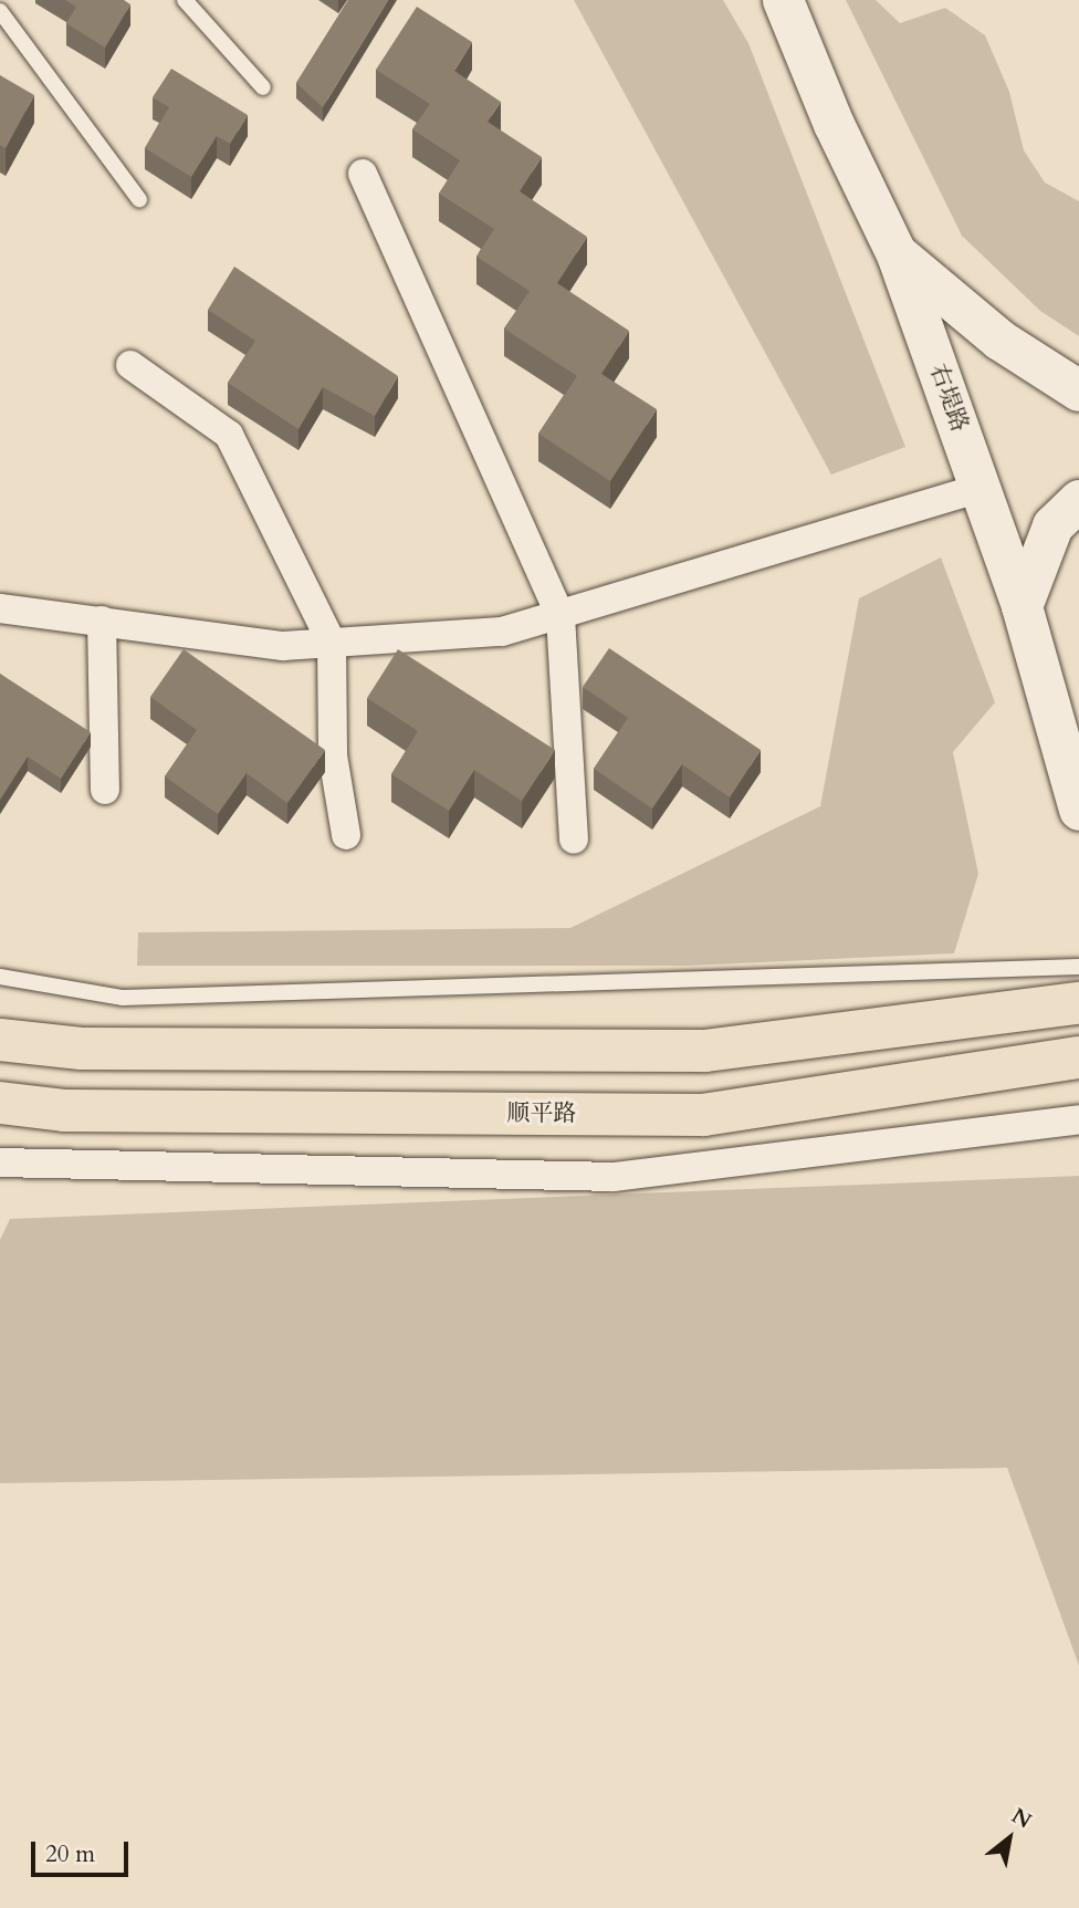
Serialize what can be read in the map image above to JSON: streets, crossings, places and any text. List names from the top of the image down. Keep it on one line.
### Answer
{"streets":{"main road":["右堤路","顺平路"]},"scale_bar":"20 m","north":"top right"}
